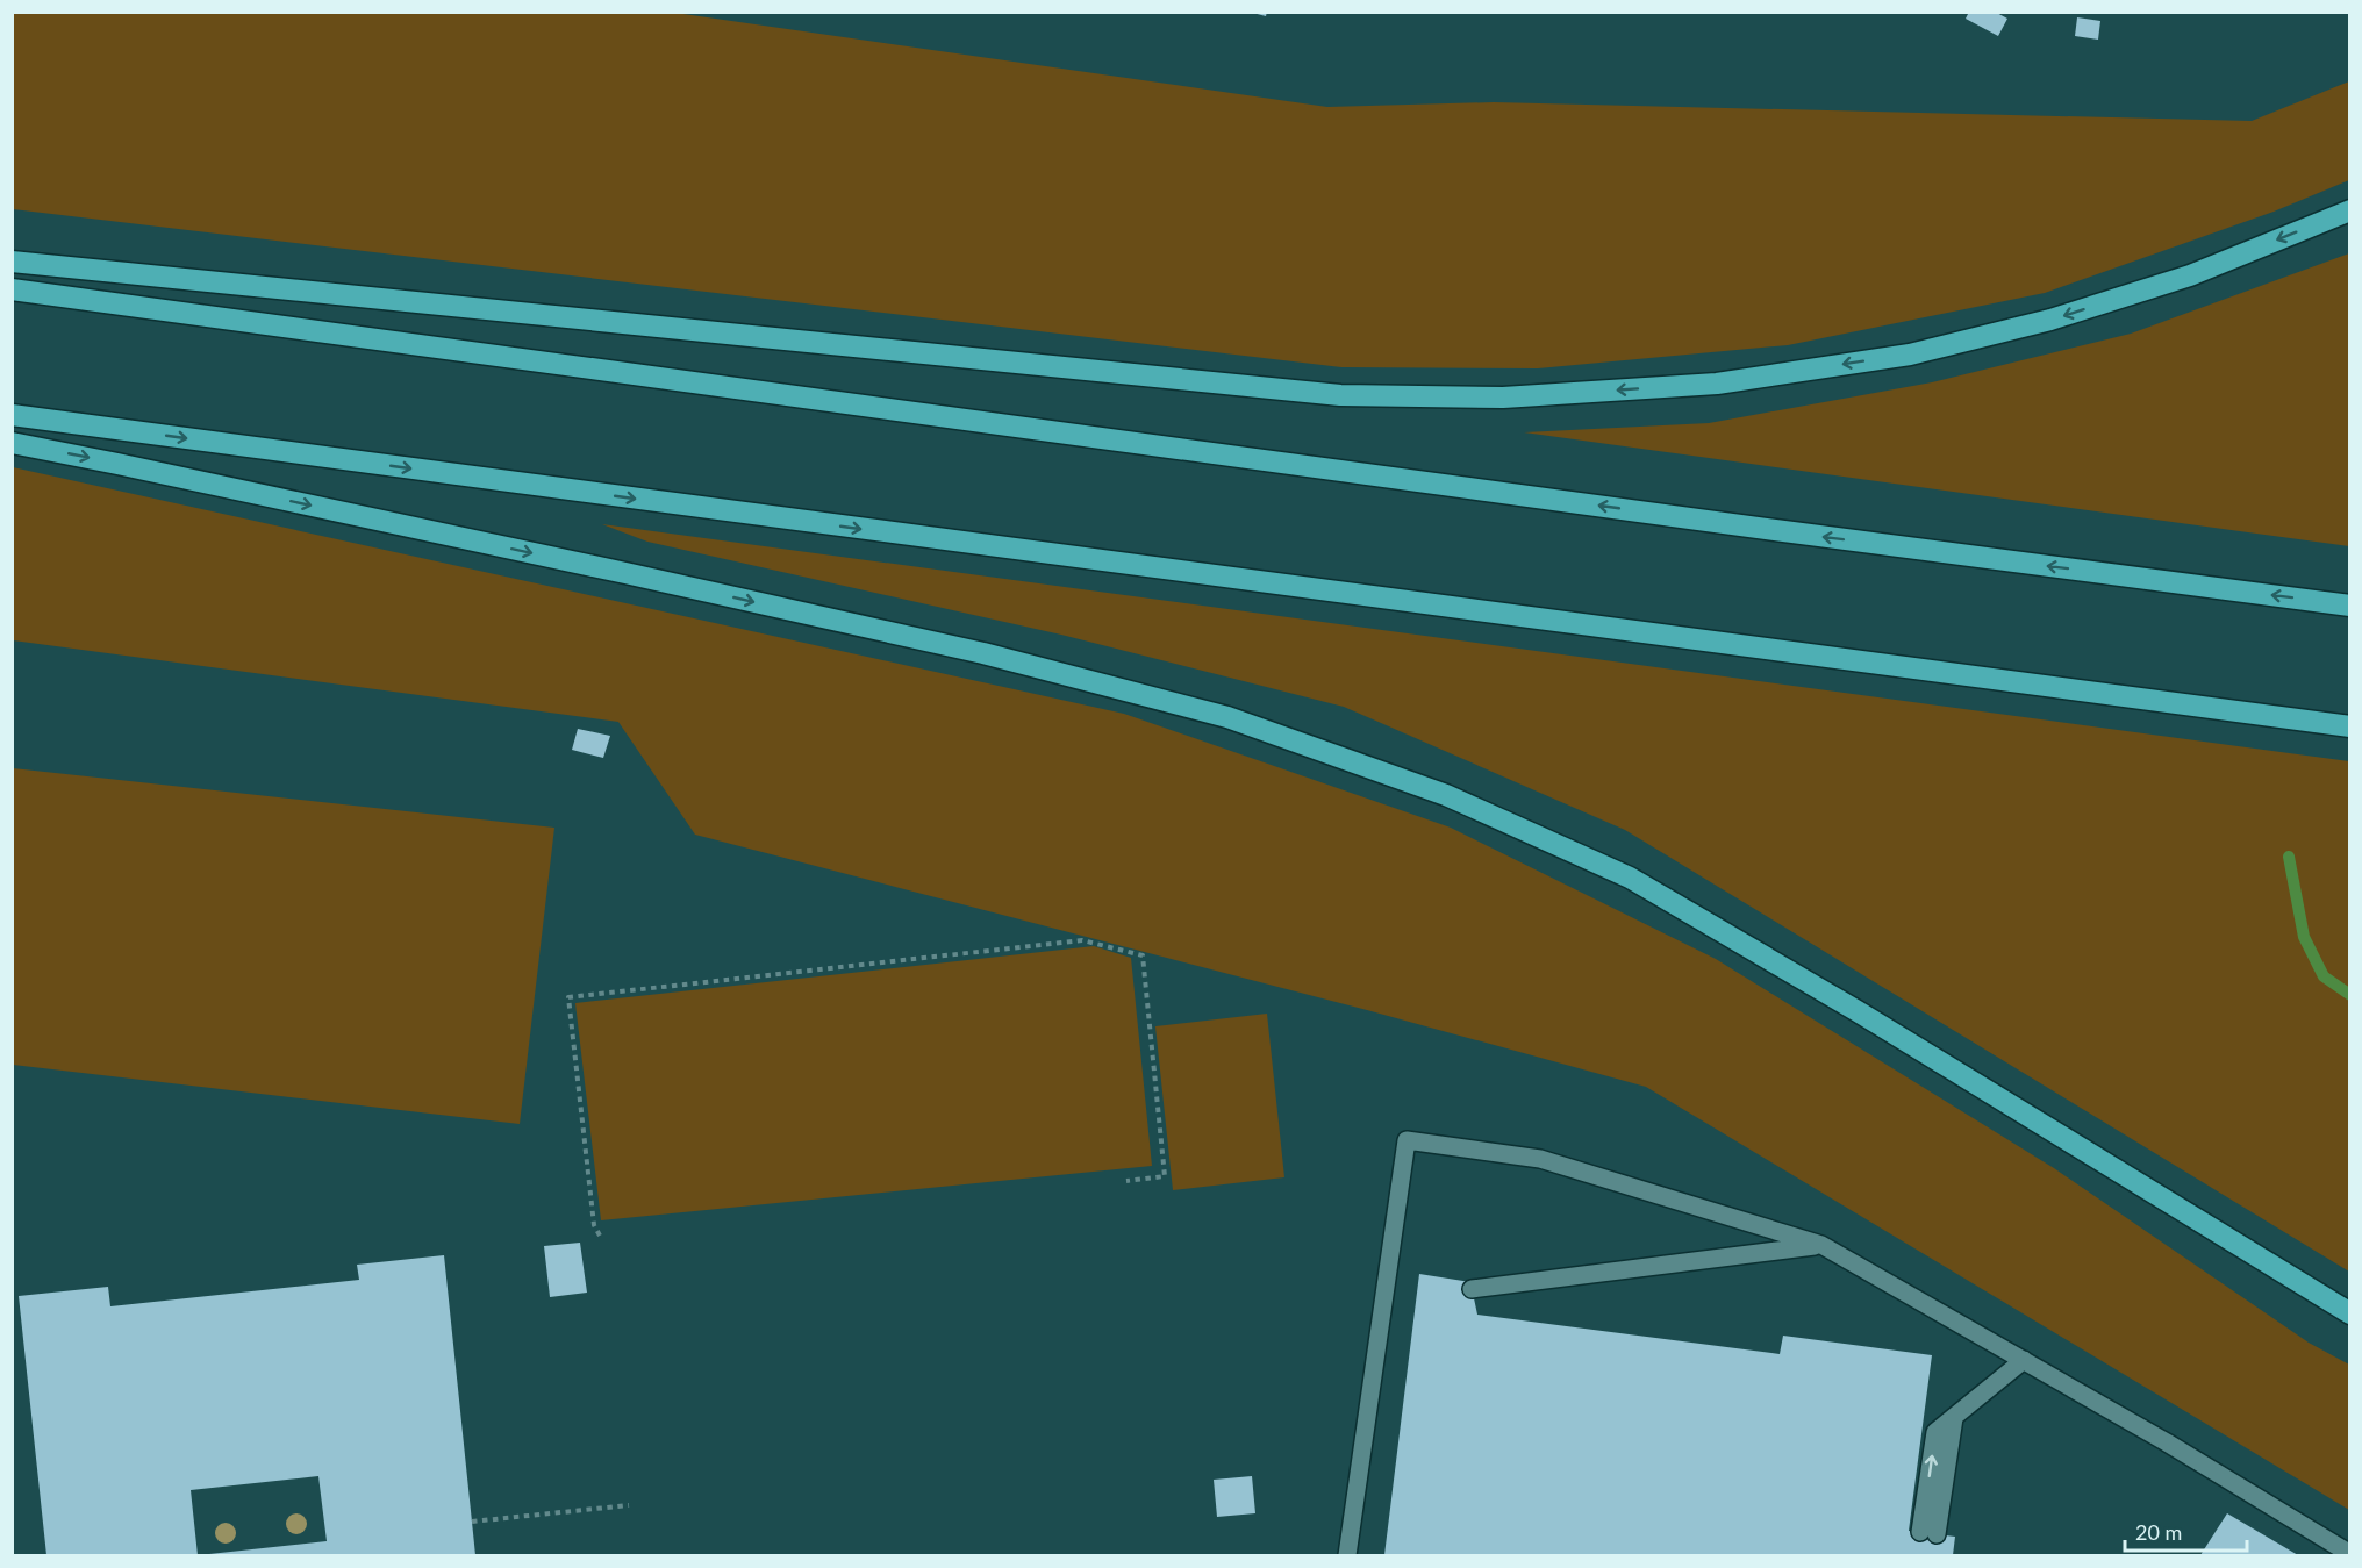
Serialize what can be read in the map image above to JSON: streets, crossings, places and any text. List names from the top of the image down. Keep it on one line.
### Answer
{"scale_bar":"20 m"}
